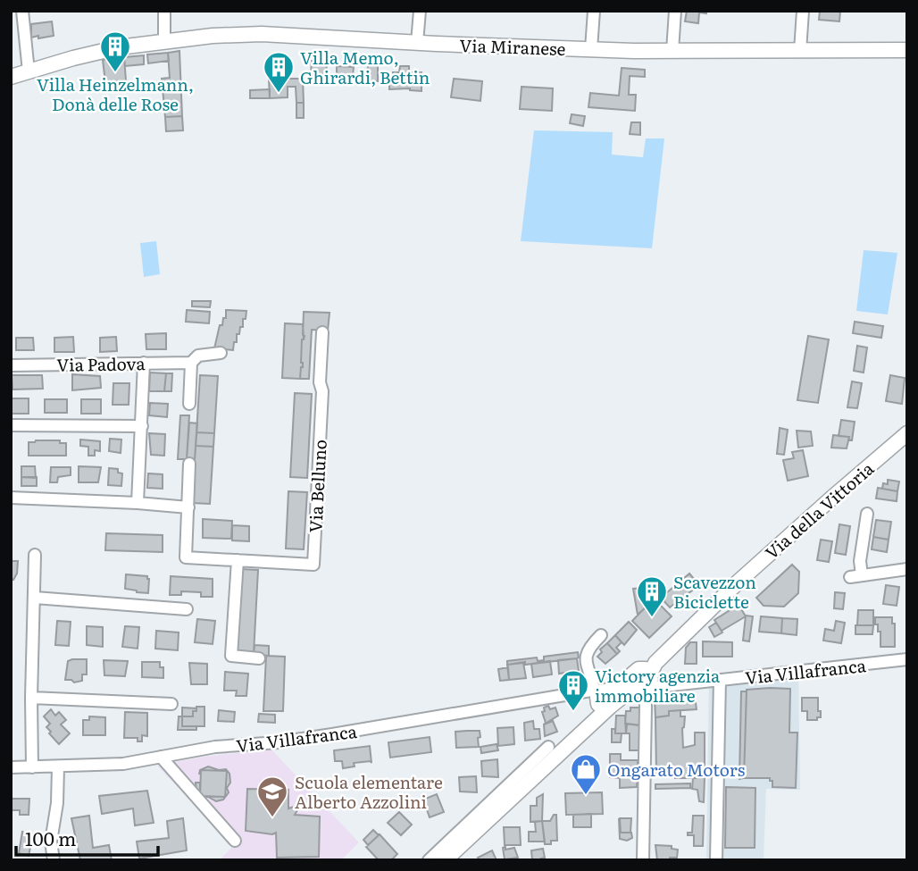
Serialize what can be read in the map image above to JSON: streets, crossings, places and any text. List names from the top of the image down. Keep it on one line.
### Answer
{"streets":{"main road":["Via Miranese","Via della Vittoria"],"street":["Via Padova","Via Belluno","Via Villafranca"]},"crossings":[["Via della Vittoria","Via Villafranca"]],"places":{"building":["Villa Heinzelmann, Donà delle Rose","Villa Memo, Ghirardi, Bettin","Scavezzon Biciclette","Victory agenzia immobiliare"],"shop":["Ongarato Motors"],"school or university":["Scuola elementare Alberto Azzolini"]},"scale_bar":"100 m"}
